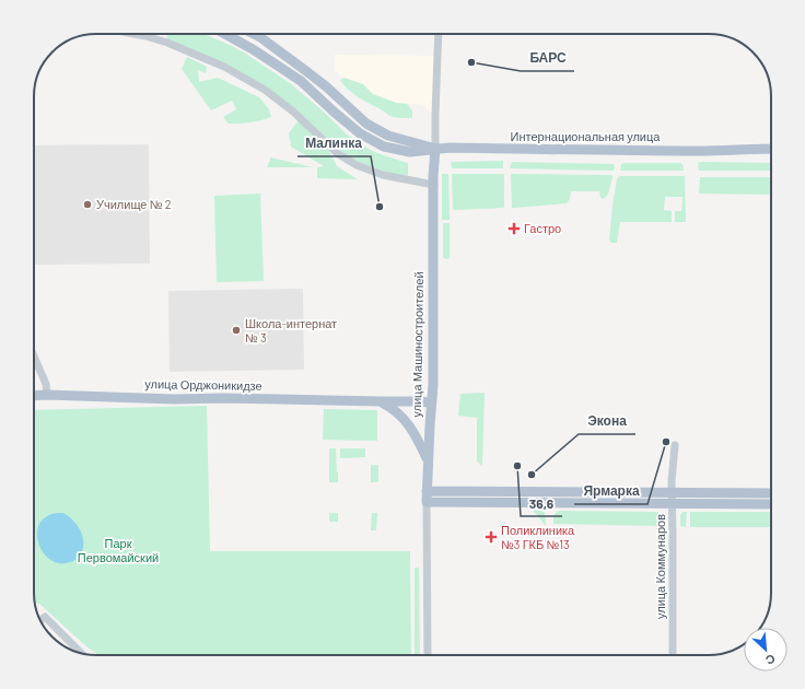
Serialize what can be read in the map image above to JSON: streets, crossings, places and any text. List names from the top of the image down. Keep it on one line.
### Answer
{"streets":{"main road":["Интернациональная улица","улица Машиностроителей","улица Орджоникидзе"],"street":["улица Коммунаров"]},"crossings":[["Интернациональная улица","улица Машиностроителей"],["улица Машиностроителей","улица Орджоникидзе"]],"parks":["Парк Первомайский"],"places":{"other":["БАРС","Училище № 2","Малинка","Школа-интернат № 3","Ярмарка","36,6","Экона"],"health":["Гастро","Поликлиника №3 ГКБ №13"]},"north":"bottom right"}
